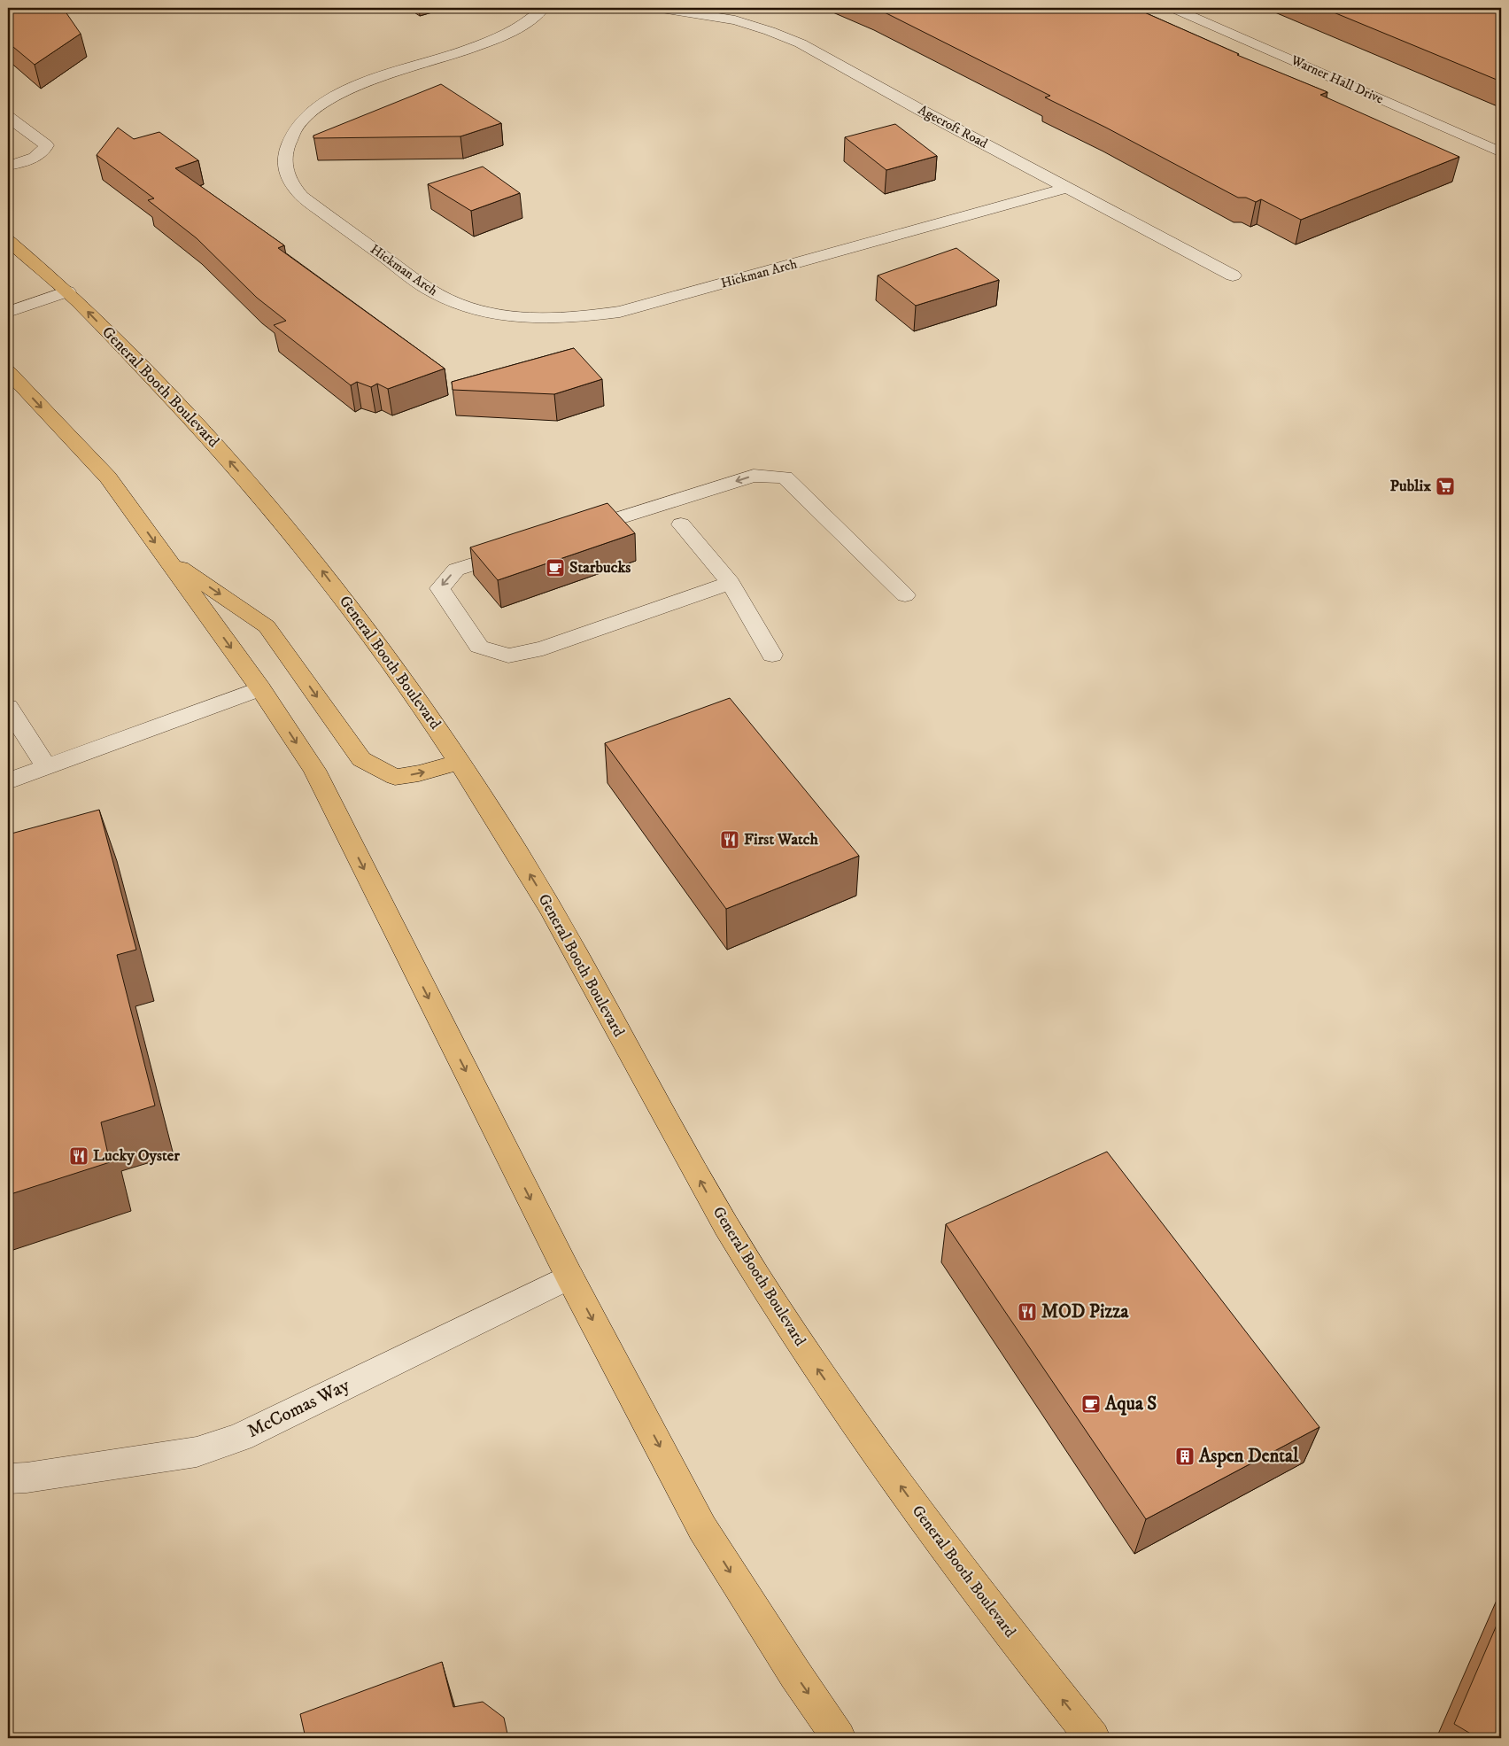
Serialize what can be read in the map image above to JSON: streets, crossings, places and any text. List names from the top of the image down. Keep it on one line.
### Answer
{"streets":{"highway":["General Booth Boulevard"],"street":["Warner Hall Drive","Agecroft Road","Hickman Arch","McComas Way"]},"crossings":[["Agecroft Road","Hickman Arch"]],"places":{"supermarket":["Publix"],"cafe":["Starbucks","Aqua S"],"restaurant":["First Watch","Lucky Oyster","MOD Pizza"],"building":["Aspen Dental"]}}
